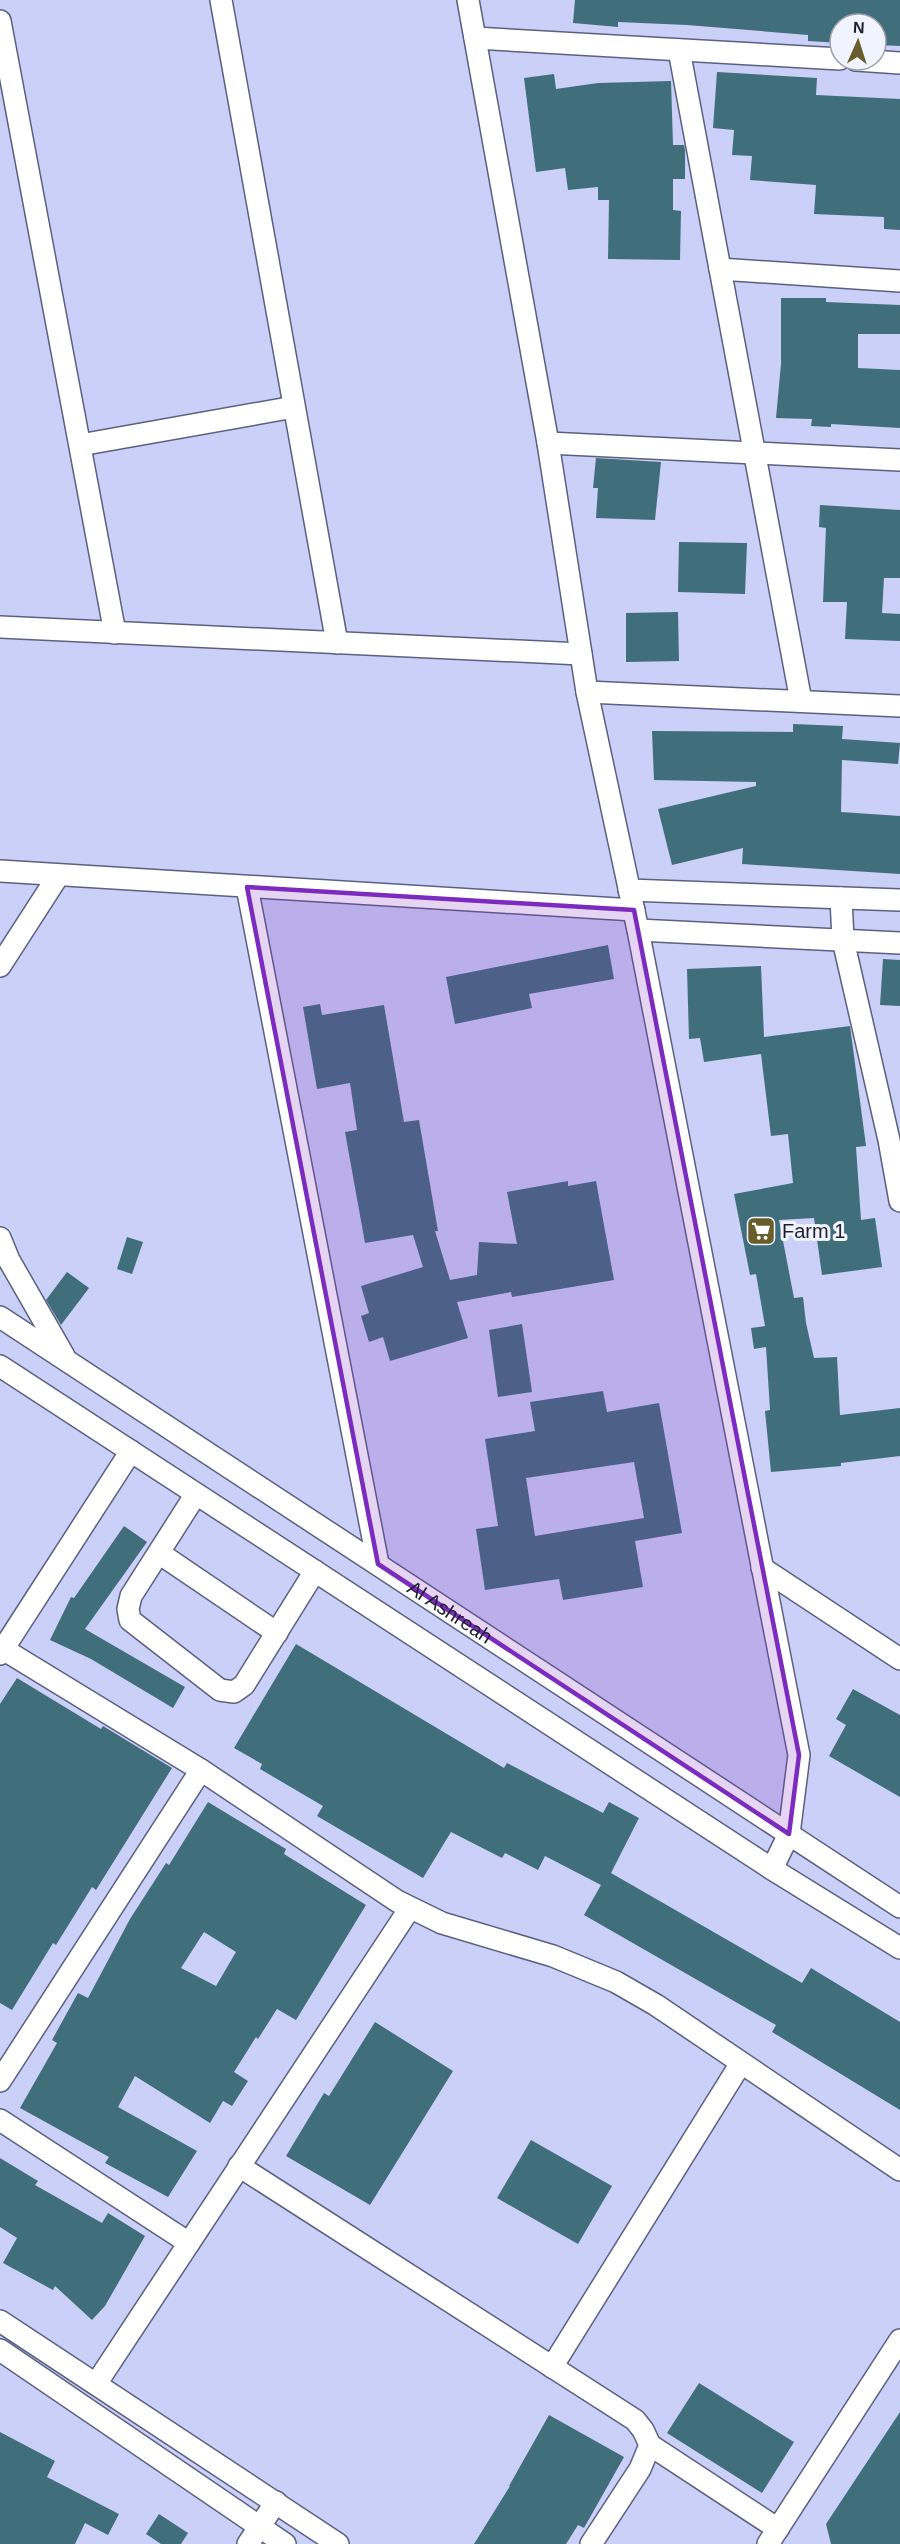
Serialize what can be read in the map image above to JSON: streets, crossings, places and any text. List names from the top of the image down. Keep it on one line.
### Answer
{"streets":{"street":["Al Ashreah"]},"places":{"supermarket":["Farm 1"]},"north":"top"}
